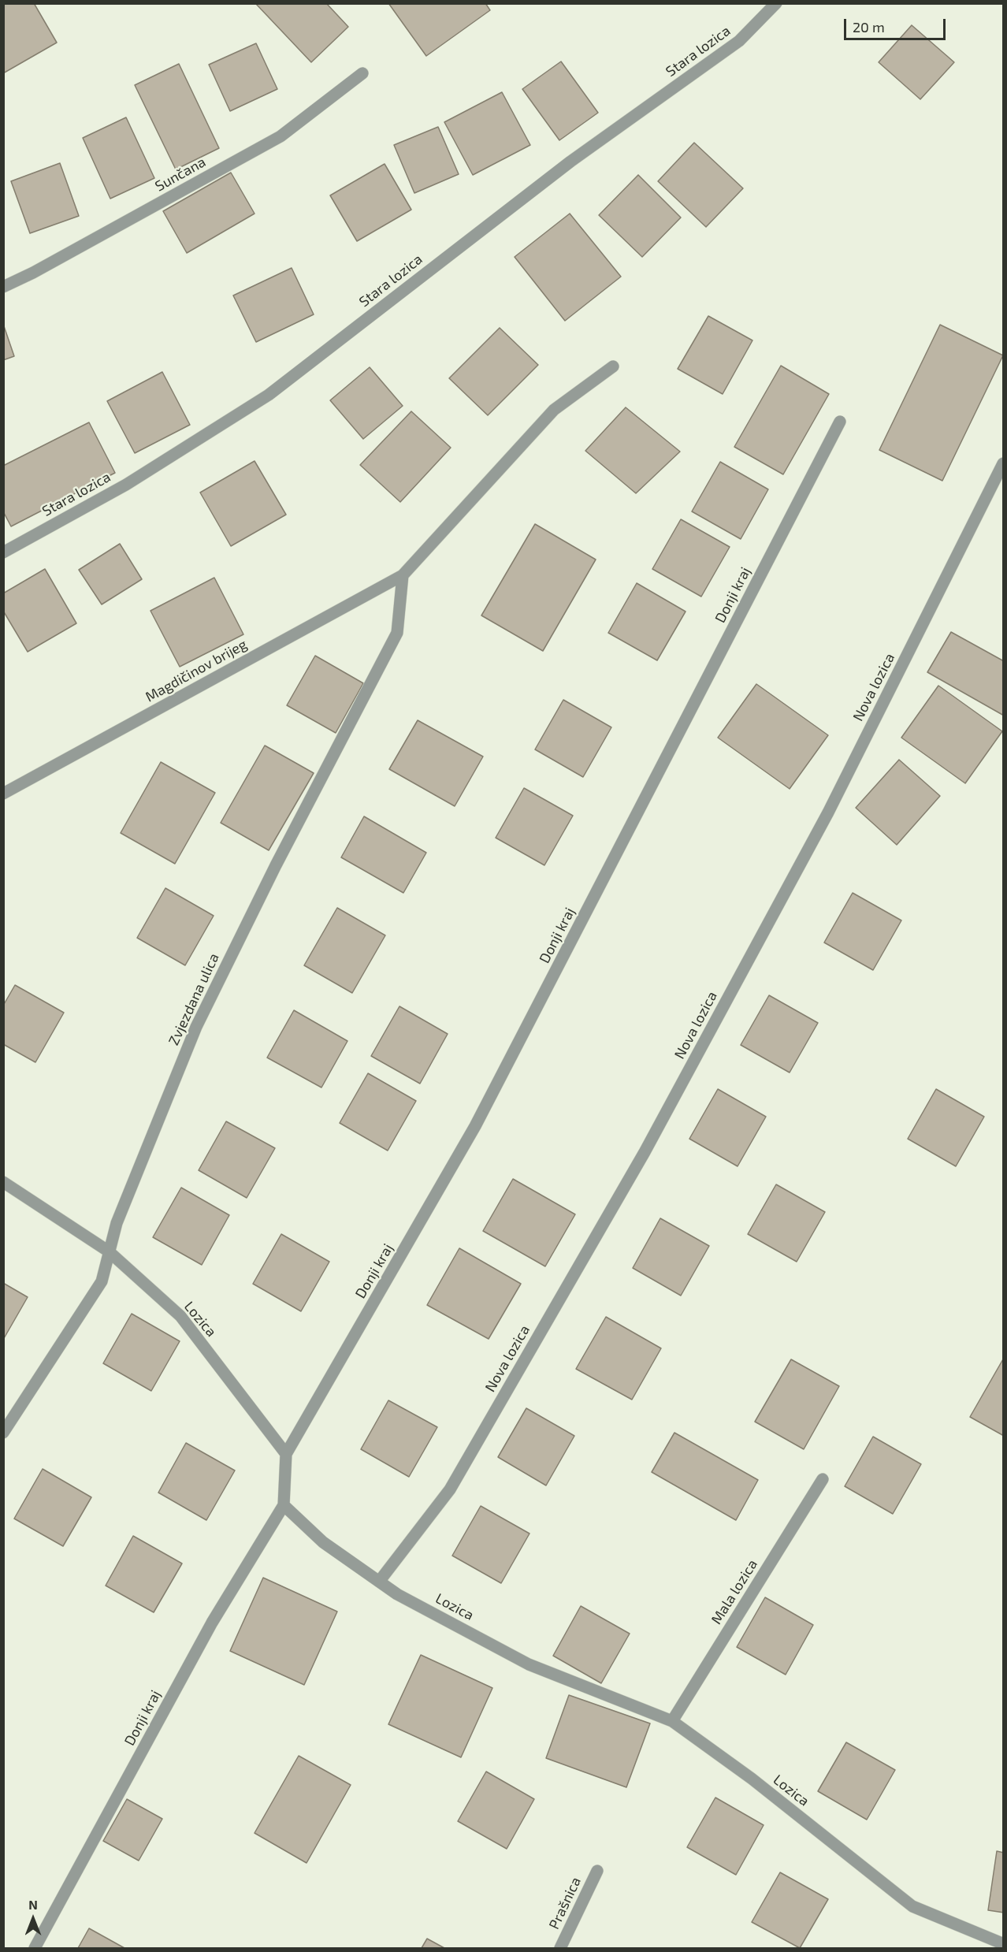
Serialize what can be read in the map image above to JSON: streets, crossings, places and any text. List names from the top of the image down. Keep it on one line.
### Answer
{"streets":{"street":["Stara lozica","Sunčana","Donji kraj","Magdičinov brijeg","Nova lozica","Zvjezdana ulica","Lozica","Mala lozica","Prašnica"]},"crossings":[["Donji kraj","Lozica"],["Magdičinov brijeg","Zvjezdana ulica"],["Nova lozica","Lozica"],["Zvjezdana ulica","Lozica"],["Lozica","Mala lozica"]],"scale_bar":"20 m","north":"top"}
